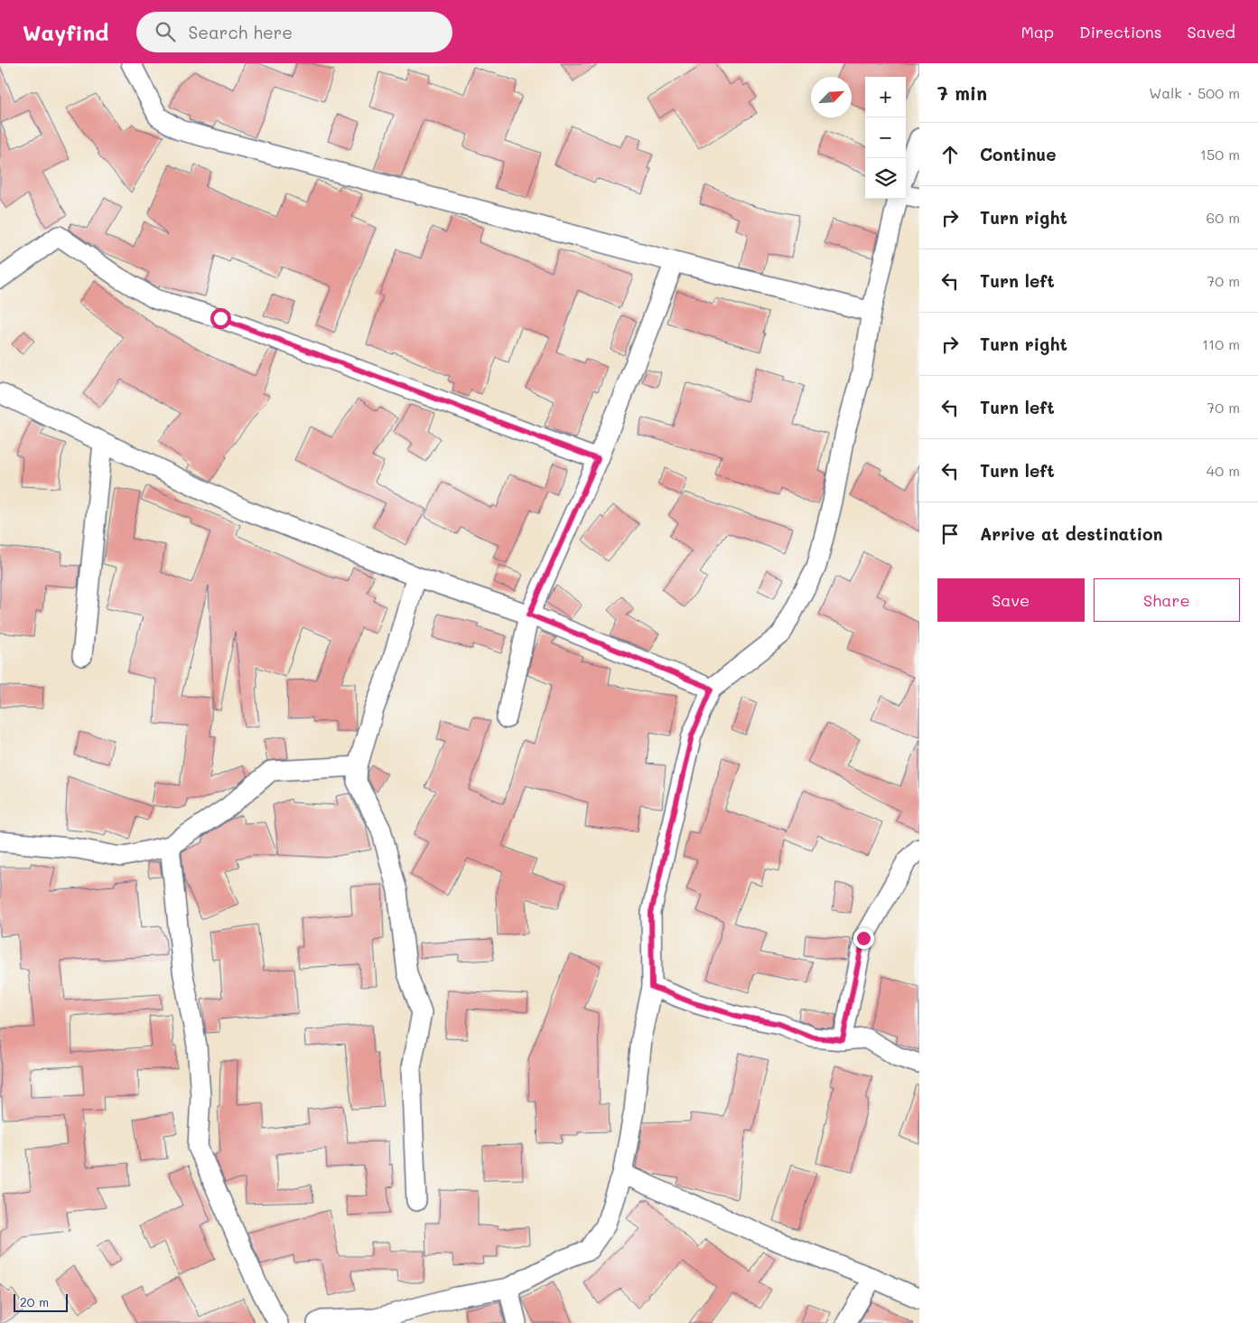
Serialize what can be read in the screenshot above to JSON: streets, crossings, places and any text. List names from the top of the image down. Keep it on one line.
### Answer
{"scale_bar":"20 m","north":"top right","page":{"header":"Wayfind","search":"Search here","nav":["Map","Directions","Saved"],"heading":["7 min","Walk · 500 m"],"map_buttons":["+","−"],"list":[["Continue","150 m"],["Turn right","60 m"],["Turn left","70 m"],["Turn right","110 m"],["Turn left","70 m"],["Turn left","40 m"],"Arrive at destination"],"buttons":["Save","Share"],"scale":"20 m"}}
